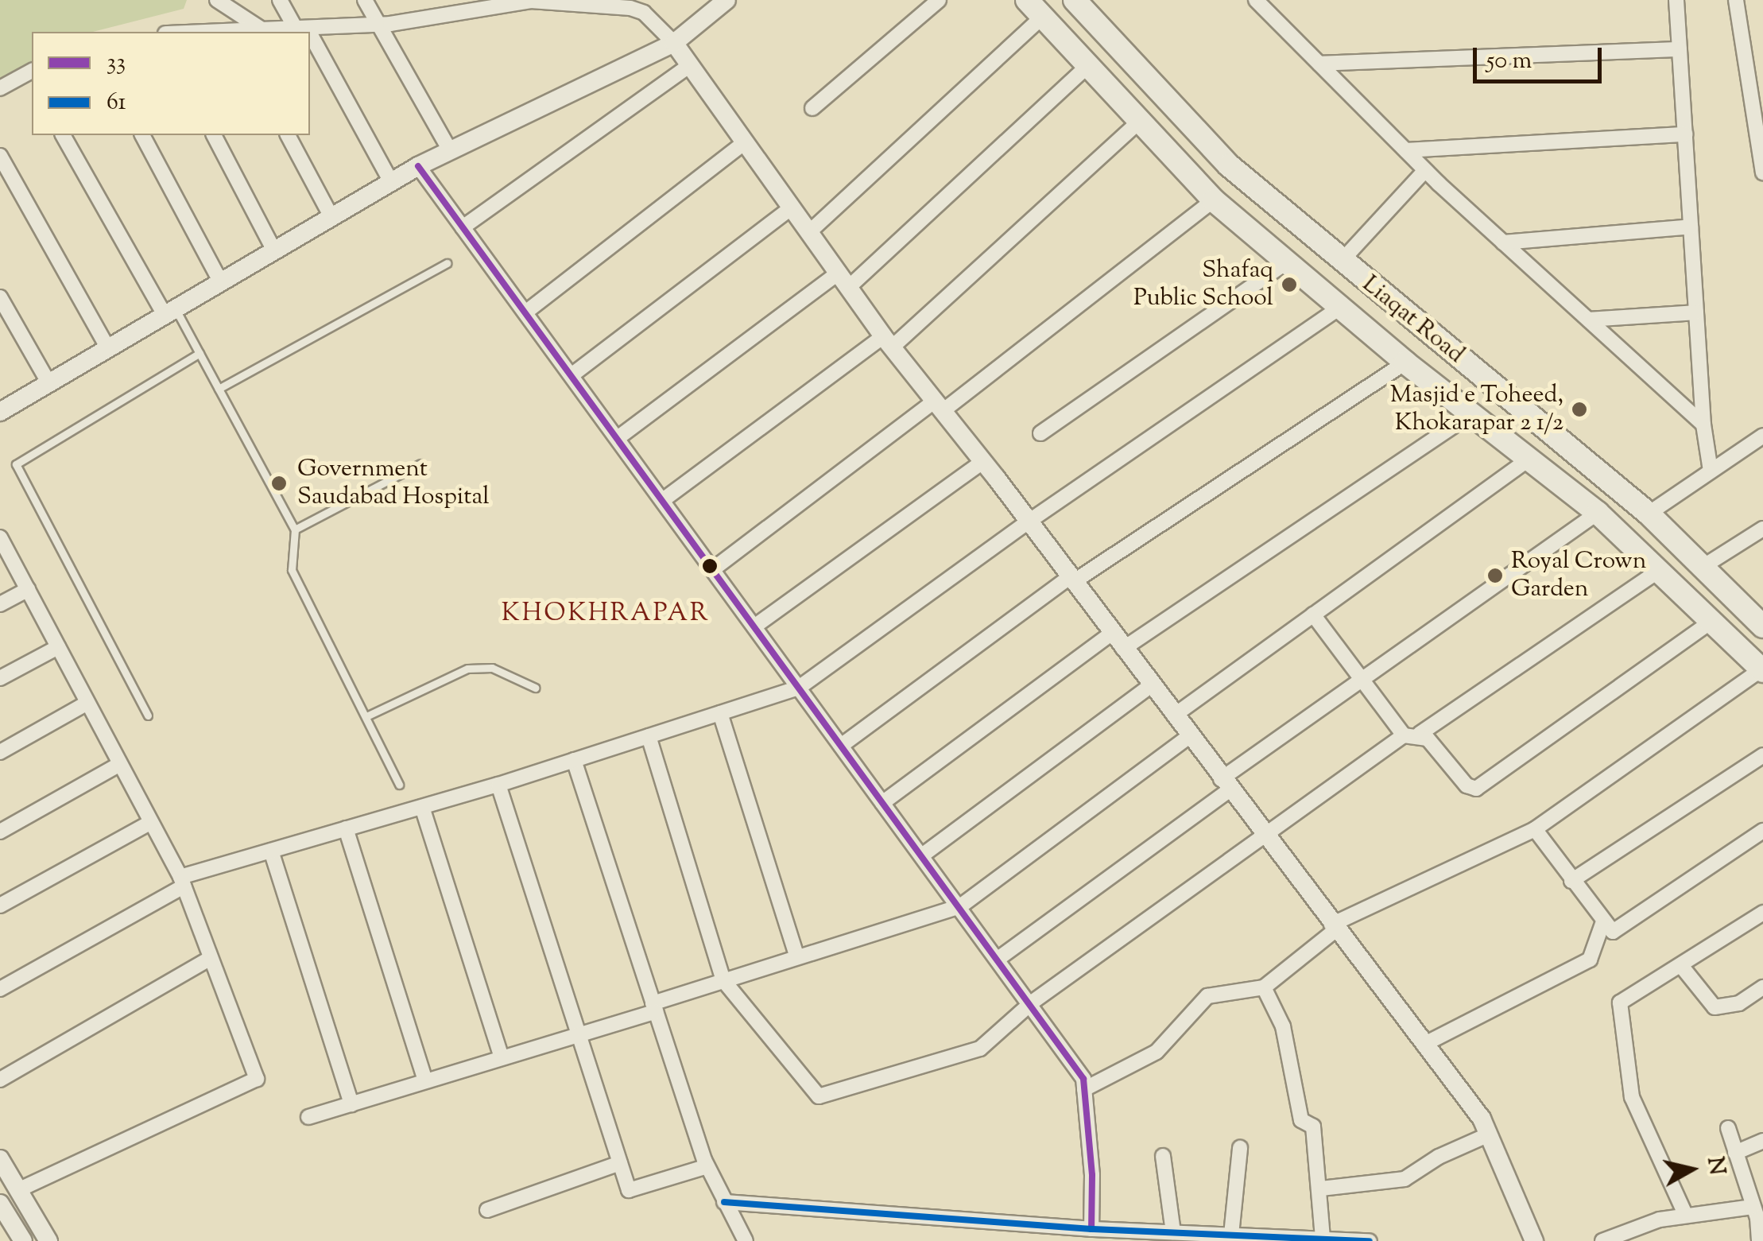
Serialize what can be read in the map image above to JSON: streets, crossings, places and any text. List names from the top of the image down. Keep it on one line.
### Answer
{"streets":{"main road":["Liaqat Road"]},"districts":["KHOKHRAPAR"],"places":["Shafaq Public School","Masjid e Toheed, Khokarapar 2 1/2","Government Saudabad Hospital","Royal Crown Garden"],"lines":["transit line 33","transit line 61"],"legend":["33","61"],"scale_bar":"50 m","north":"right"}
